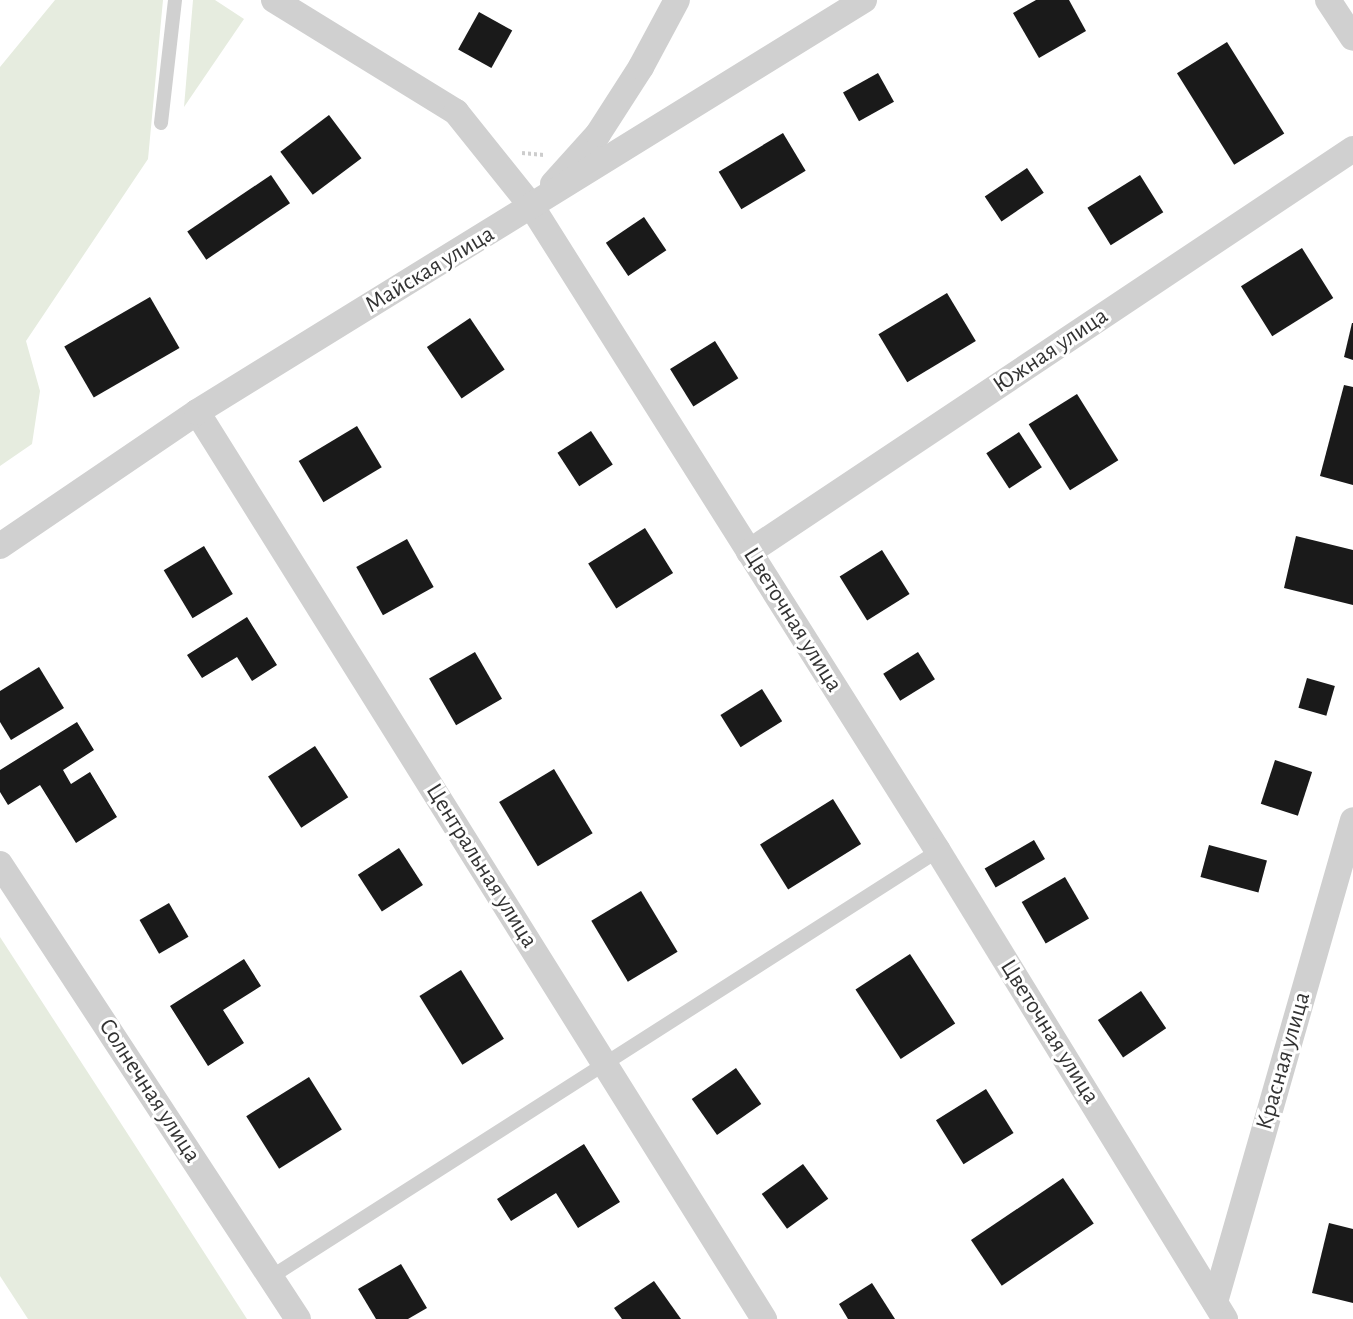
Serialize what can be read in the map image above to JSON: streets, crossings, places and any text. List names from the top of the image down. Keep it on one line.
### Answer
{"streets":{"street":["Майская улица","Южная улица","Цветочная улица","Центральная улица","Красная улица","Солнечная улица"]},"crossings":[["Майская улица","Цветочная улица"],["Майская улица","Центральная улица"],["Южная улица","Цветочная улица"],["Цветочная улица","Красная улица"]]}
